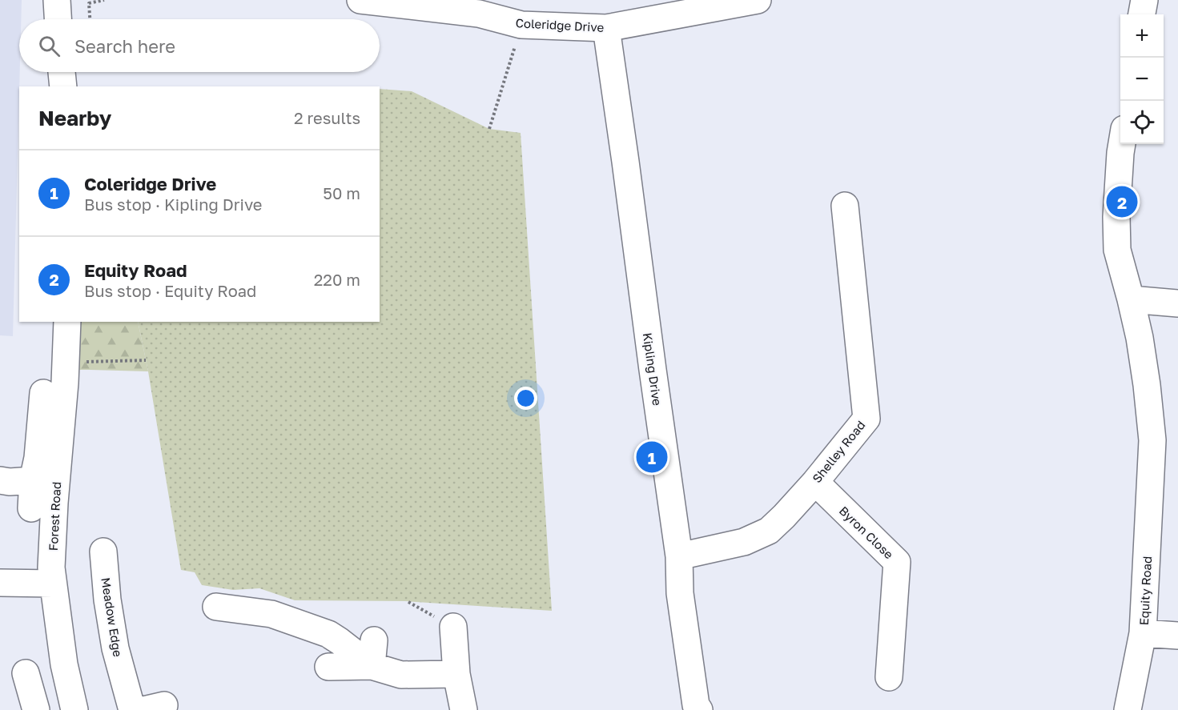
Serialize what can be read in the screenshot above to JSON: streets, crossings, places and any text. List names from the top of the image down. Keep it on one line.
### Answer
{"streets":{"street":["Coleridge Drive","Kipling Drive","Shelley Road","Forest Road","Byron Close","Equity Road","Meadow Edge"]},"crossings":[["Coleridge Drive","Kipling Drive"],["Kipling Drive","Shelley Road"],["Shelley Road","Byron Close"]],"page":{"map_buttons":["+","−"],"search":"Search here","heading":["Nearby","2 results"],"list":[{"mark":"1","name":"Coleridge Drive","note":"Bus stop · Kipling Drive","value":"50 m"},{"mark":"2","name":"Equity Road","note":"Bus stop · Equity Road","value":"220 m"}],"pins":["2","1"]}}
